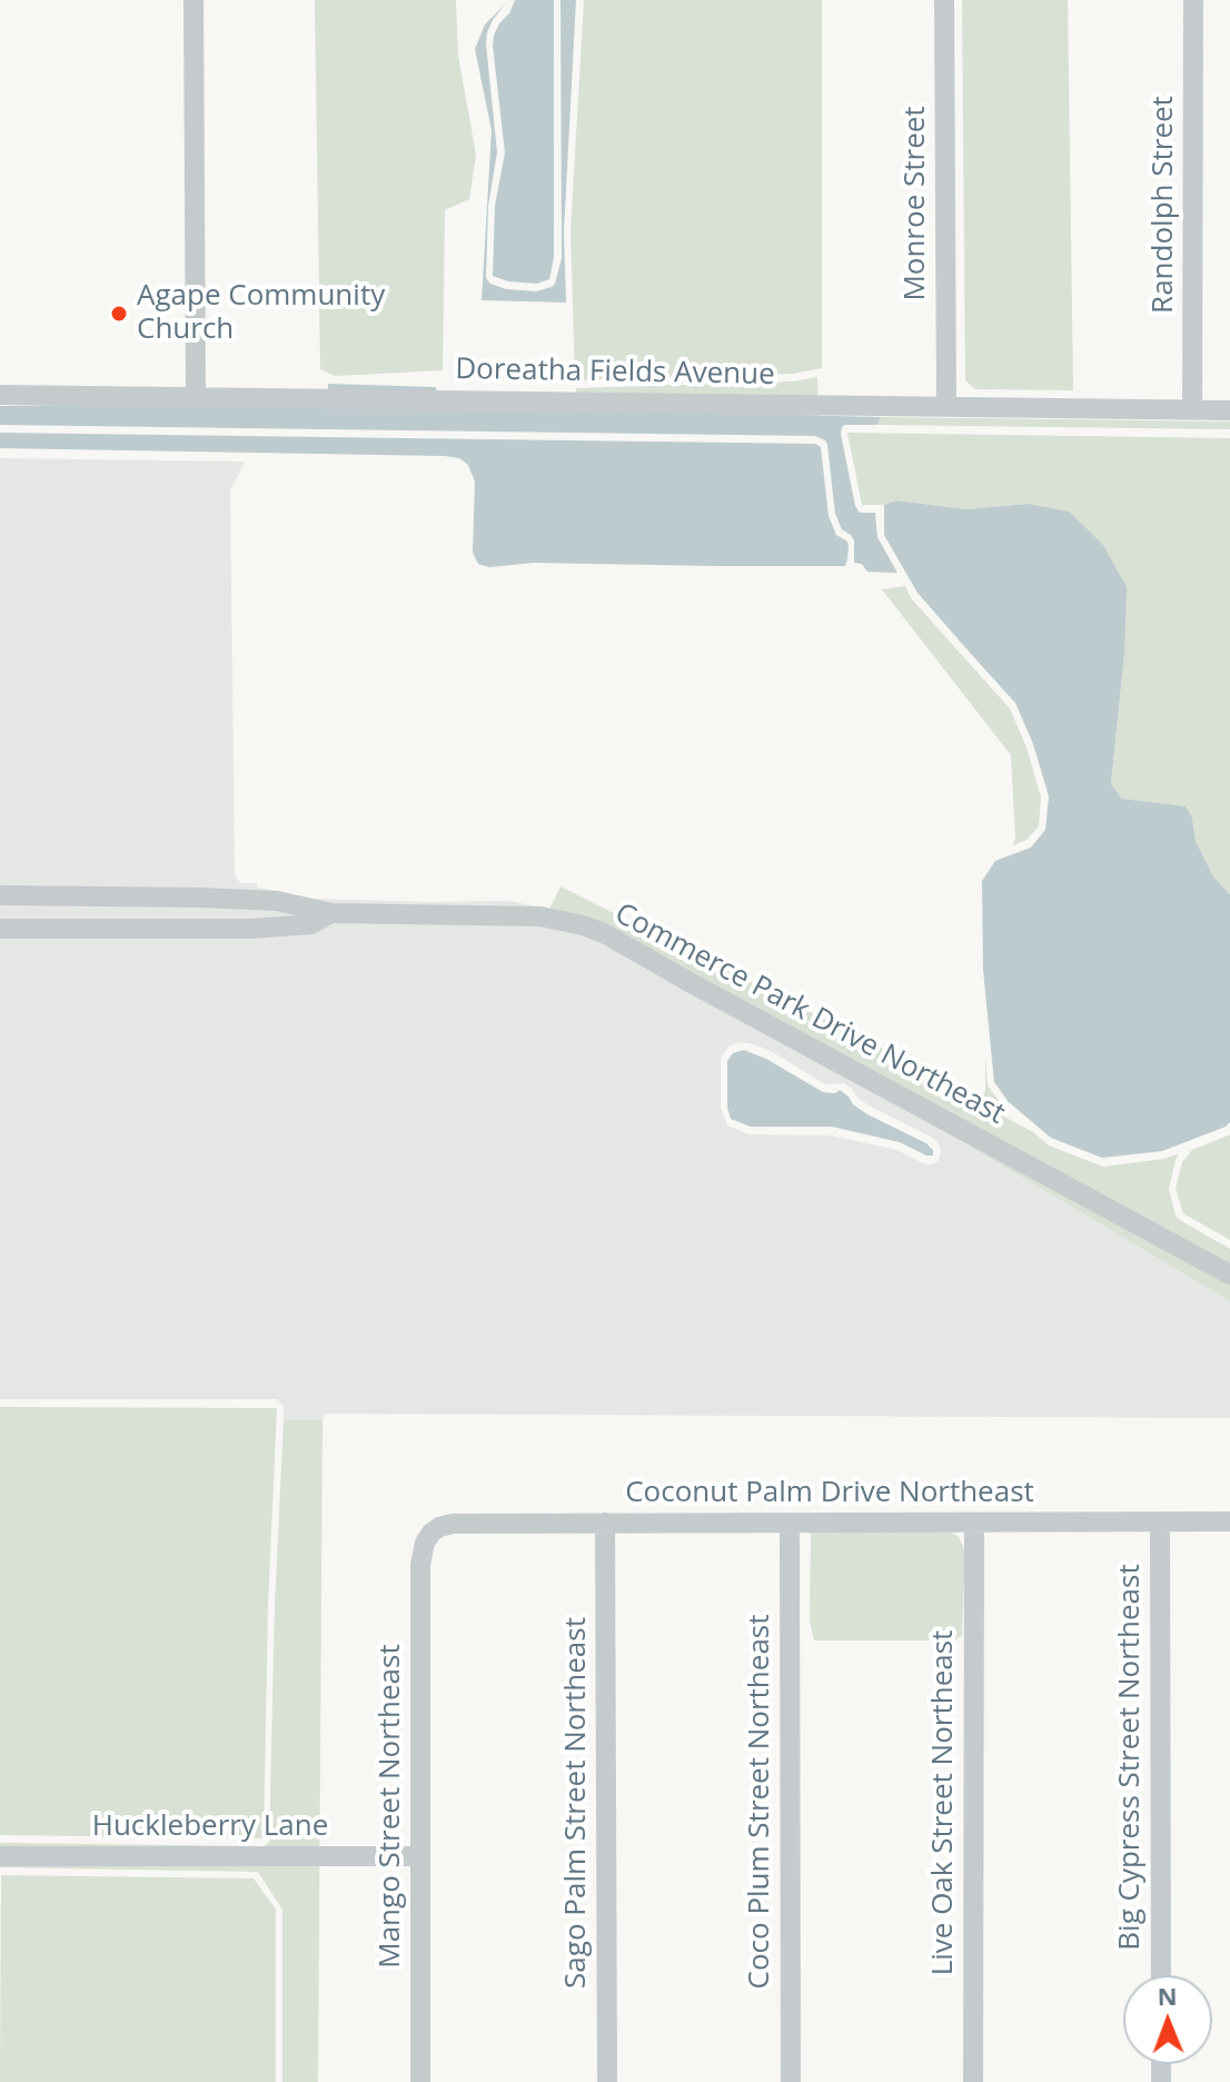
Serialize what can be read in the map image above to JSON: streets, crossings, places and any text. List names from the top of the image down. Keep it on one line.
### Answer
{"streets":{"street":["Monroe Street","Randolph Street","Doreatha Fields Avenue","Commerce Park Drive Northeast","Coconut Palm Drive Northeast","Big Cypress Street Northeast","Coco Plum Street Northeast","Sago Palm Street Northeast","Live Oak Street Northeast","Mango Street Northeast","Huckleberry Lane"]},"crossings":[["Monroe Street","Doreatha Fields Avenue"],["Randolph Street","Doreatha Fields Avenue"],["Coconut Palm Drive Northeast","Big Cypress Street Northeast"],["Coconut Palm Drive Northeast","Coco Plum Street Northeast"],["Coconut Palm Drive Northeast","Sago Palm Street Northeast"],["Coconut Palm Drive Northeast","Live Oak Street Northeast"],["Coconut Palm Drive Northeast","Mango Street Northeast"],["Mango Street Northeast","Huckleberry Lane"]],"places":["Agape Community Church"],"north":"top"}
